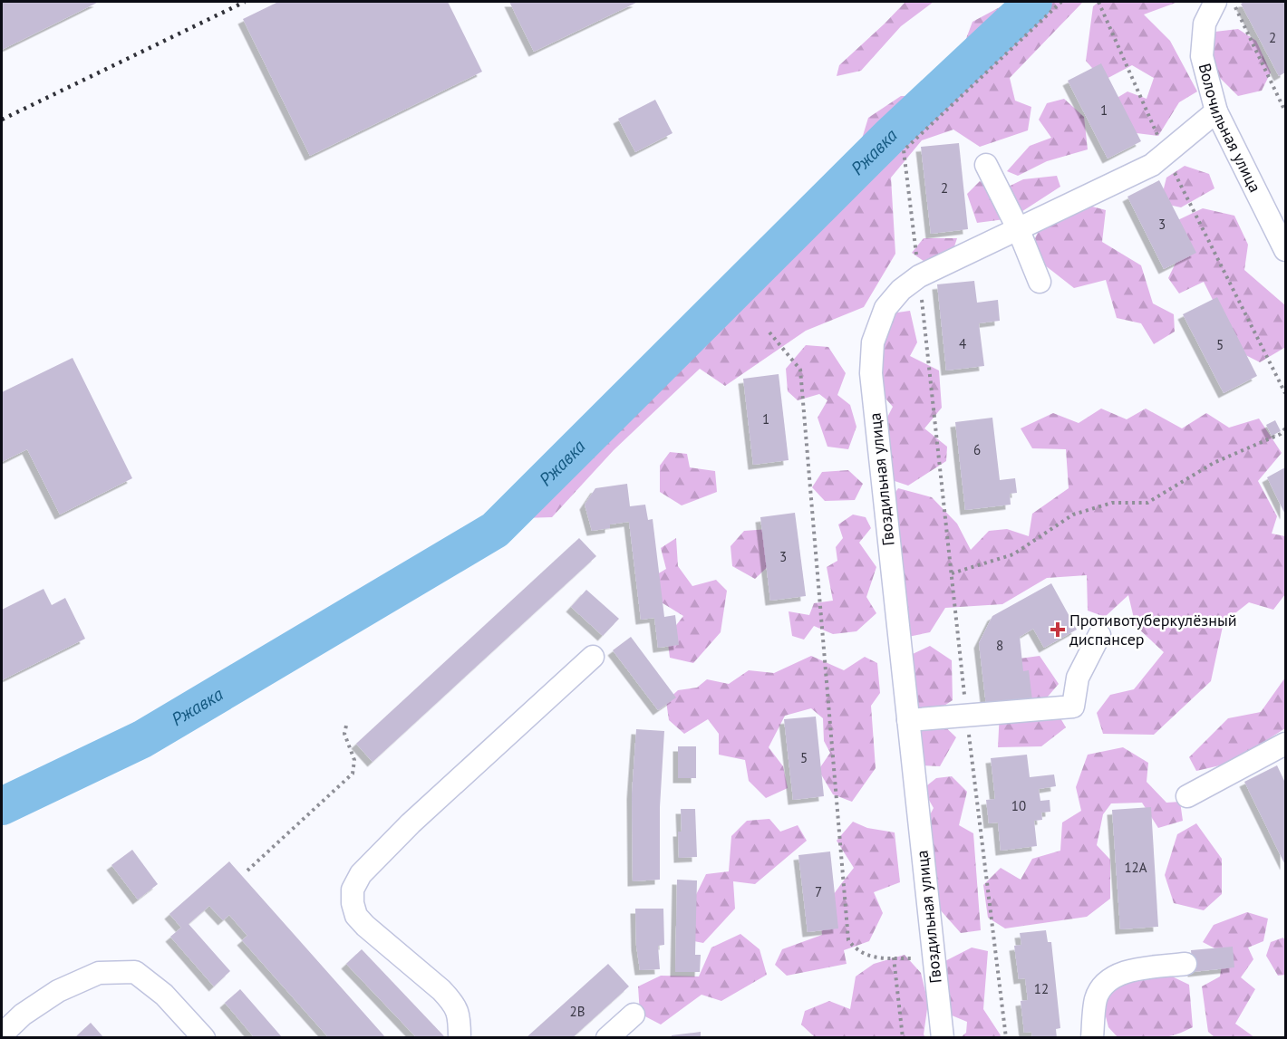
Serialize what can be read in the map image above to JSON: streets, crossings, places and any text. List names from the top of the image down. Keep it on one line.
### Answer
{"streets":{"street":["Волочильная улица","Гвоздильная улица"]},"crossings":[["Волочильная улица","Гвоздильная улица"]],"water":["Ржавка"],"places":{"health":["Противотуберкулёзный диспансер"]},"house_numbers":["2","1","2","3","4","5","1","6","3","8","5","10","12А","7","12","2В"]}
